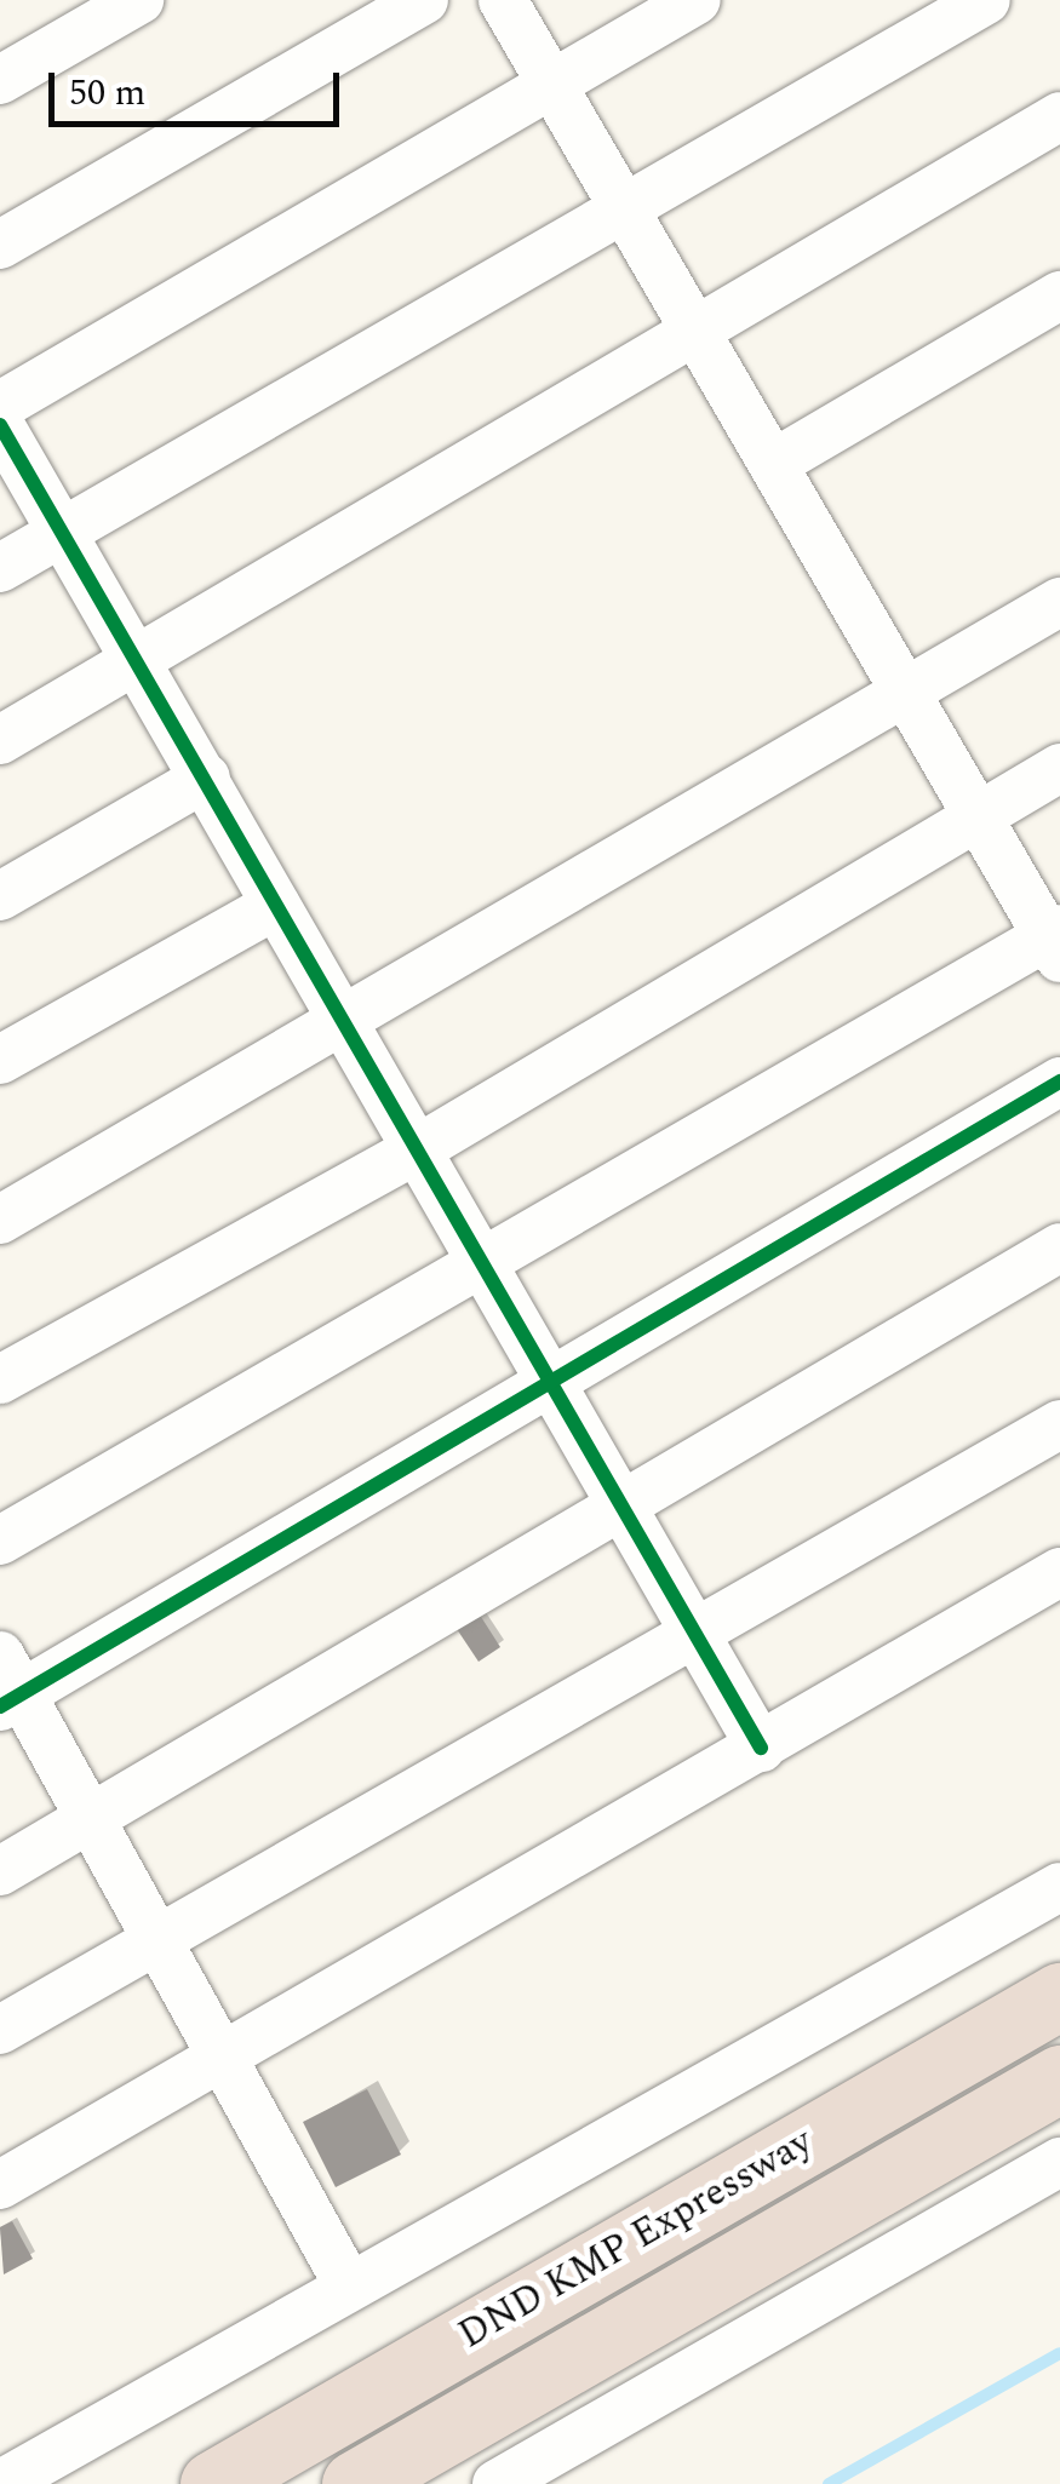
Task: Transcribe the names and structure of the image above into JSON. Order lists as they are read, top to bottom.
{
  "streets": {
    "highway": ["DND KMP Expressway"]
  },
  "scale_bar": "50 m"
}
